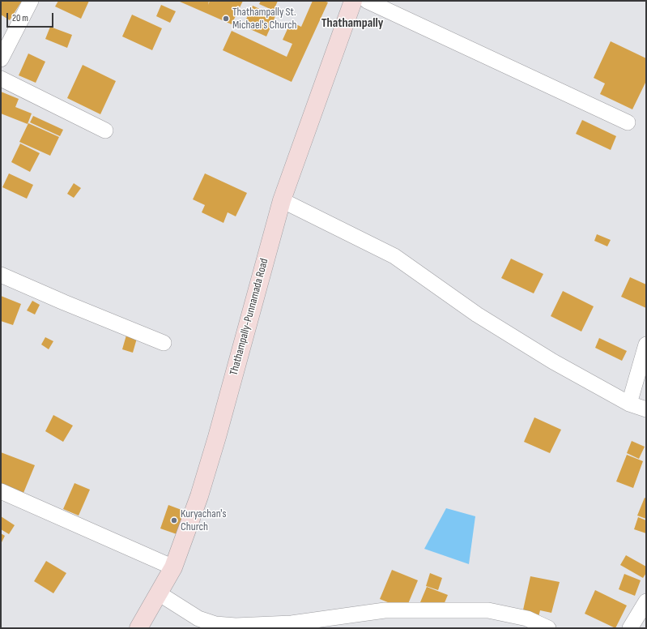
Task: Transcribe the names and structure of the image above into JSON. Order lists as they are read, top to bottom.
{
  "streets": {
    "main road": ["Thathampally-Punnamada Road"]
  },
  "districts": ["Thathampally"],
  "places": ["Thathampally St. Michael's Church", "Kuryachan's Church"],
  "scale_bar": "20 m"
}
